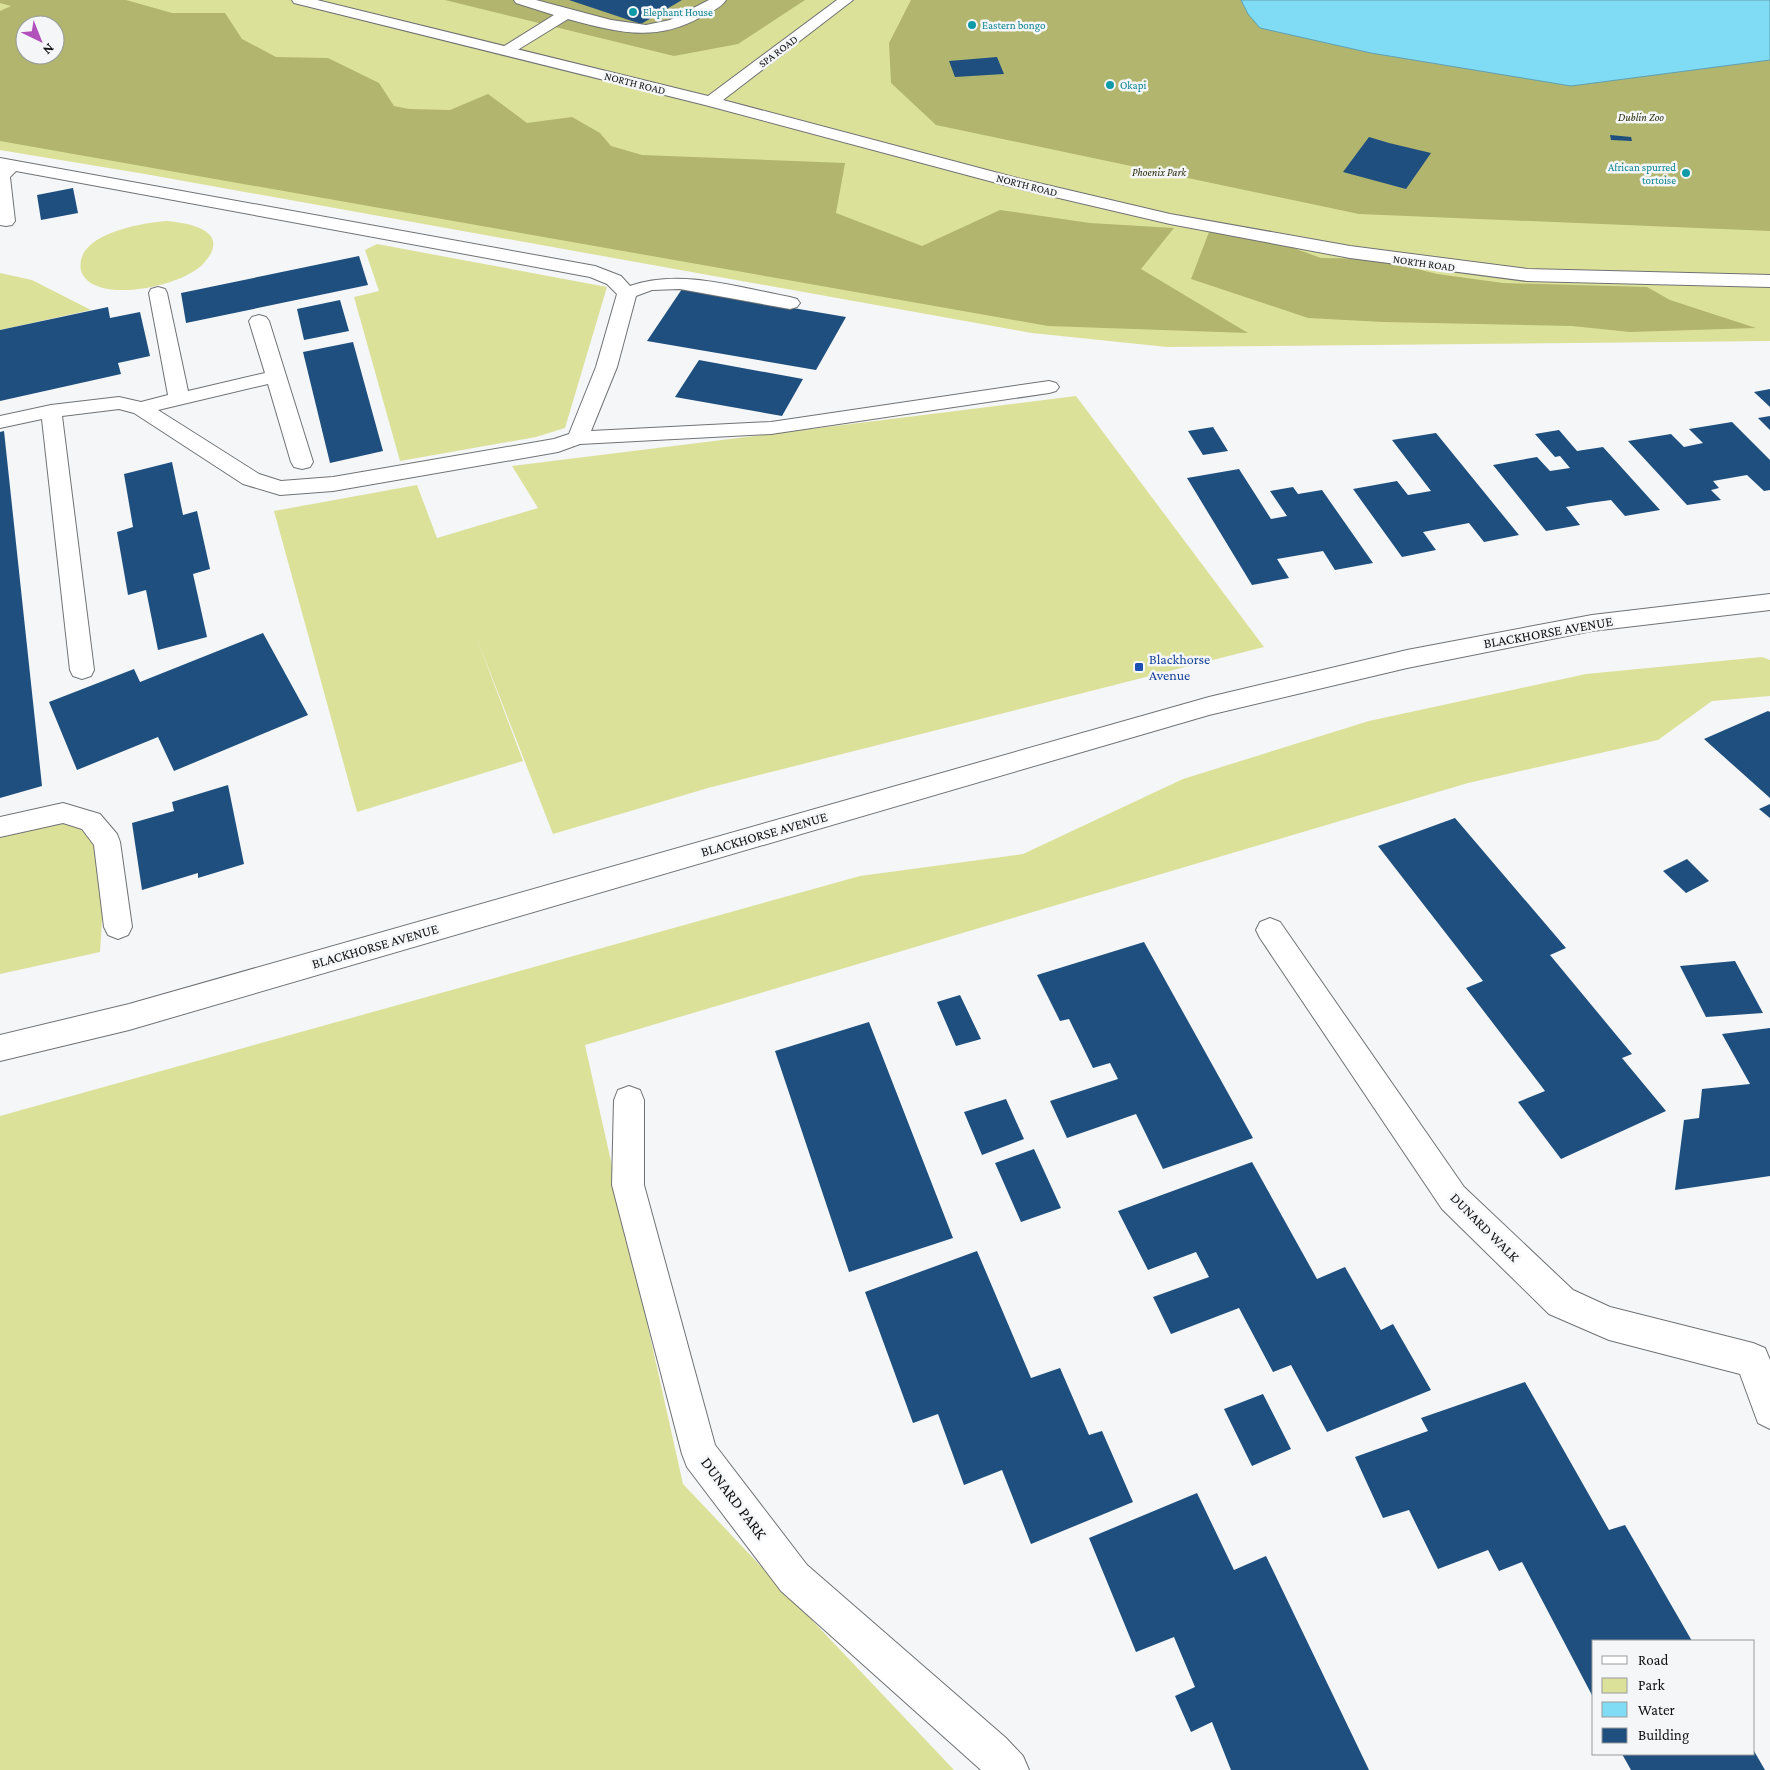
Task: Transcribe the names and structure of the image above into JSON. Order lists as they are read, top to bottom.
{
  "streets": {
    "street": [
      "SPA ROAD",
      "NORTH ROAD",
      "BLACKHORSE AVENUE",
      "DUNARD WALK",
      "DUNARD PARK"
    ]
  },
  "crossings": [
    ["SPA ROAD", "NORTH ROAD"]
  ],
  "parks": ["Dublin Zoo", "Phoenix Park"],
  "places": {
    "other": [
      "Elephant House",
      "Eastern bongo",
      "Okapi",
      "African spurred tortoise"
    ],
    "transit": ["Blackhorse Avenue"]
  },
  "legend": [
    "Road",
    "Park",
    "Water",
    "Building"
  ],
  "north": "bottom right"
}
